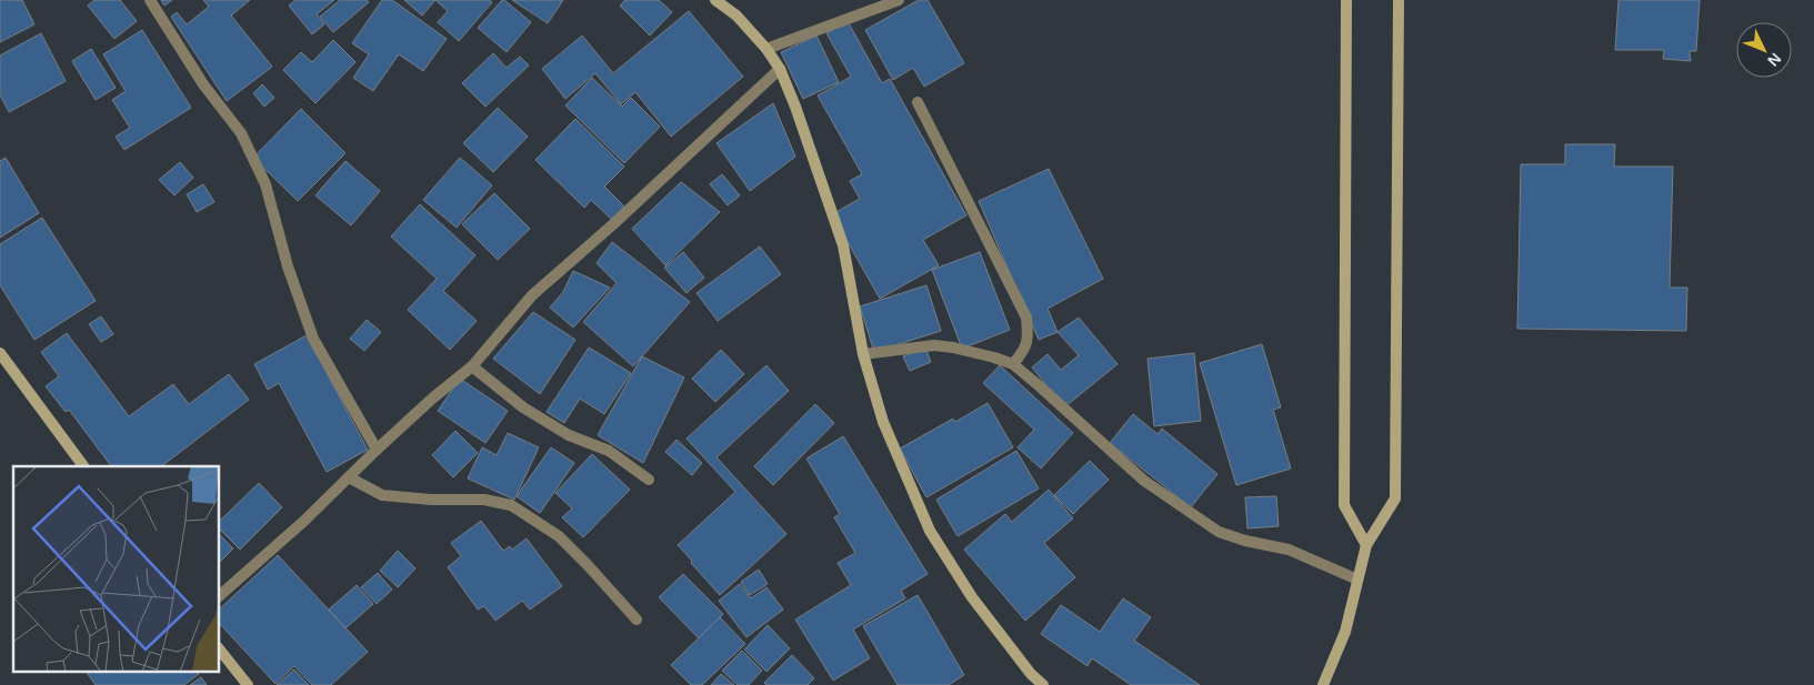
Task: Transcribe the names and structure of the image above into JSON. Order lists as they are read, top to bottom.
{
  "north": "bottom right"
}
